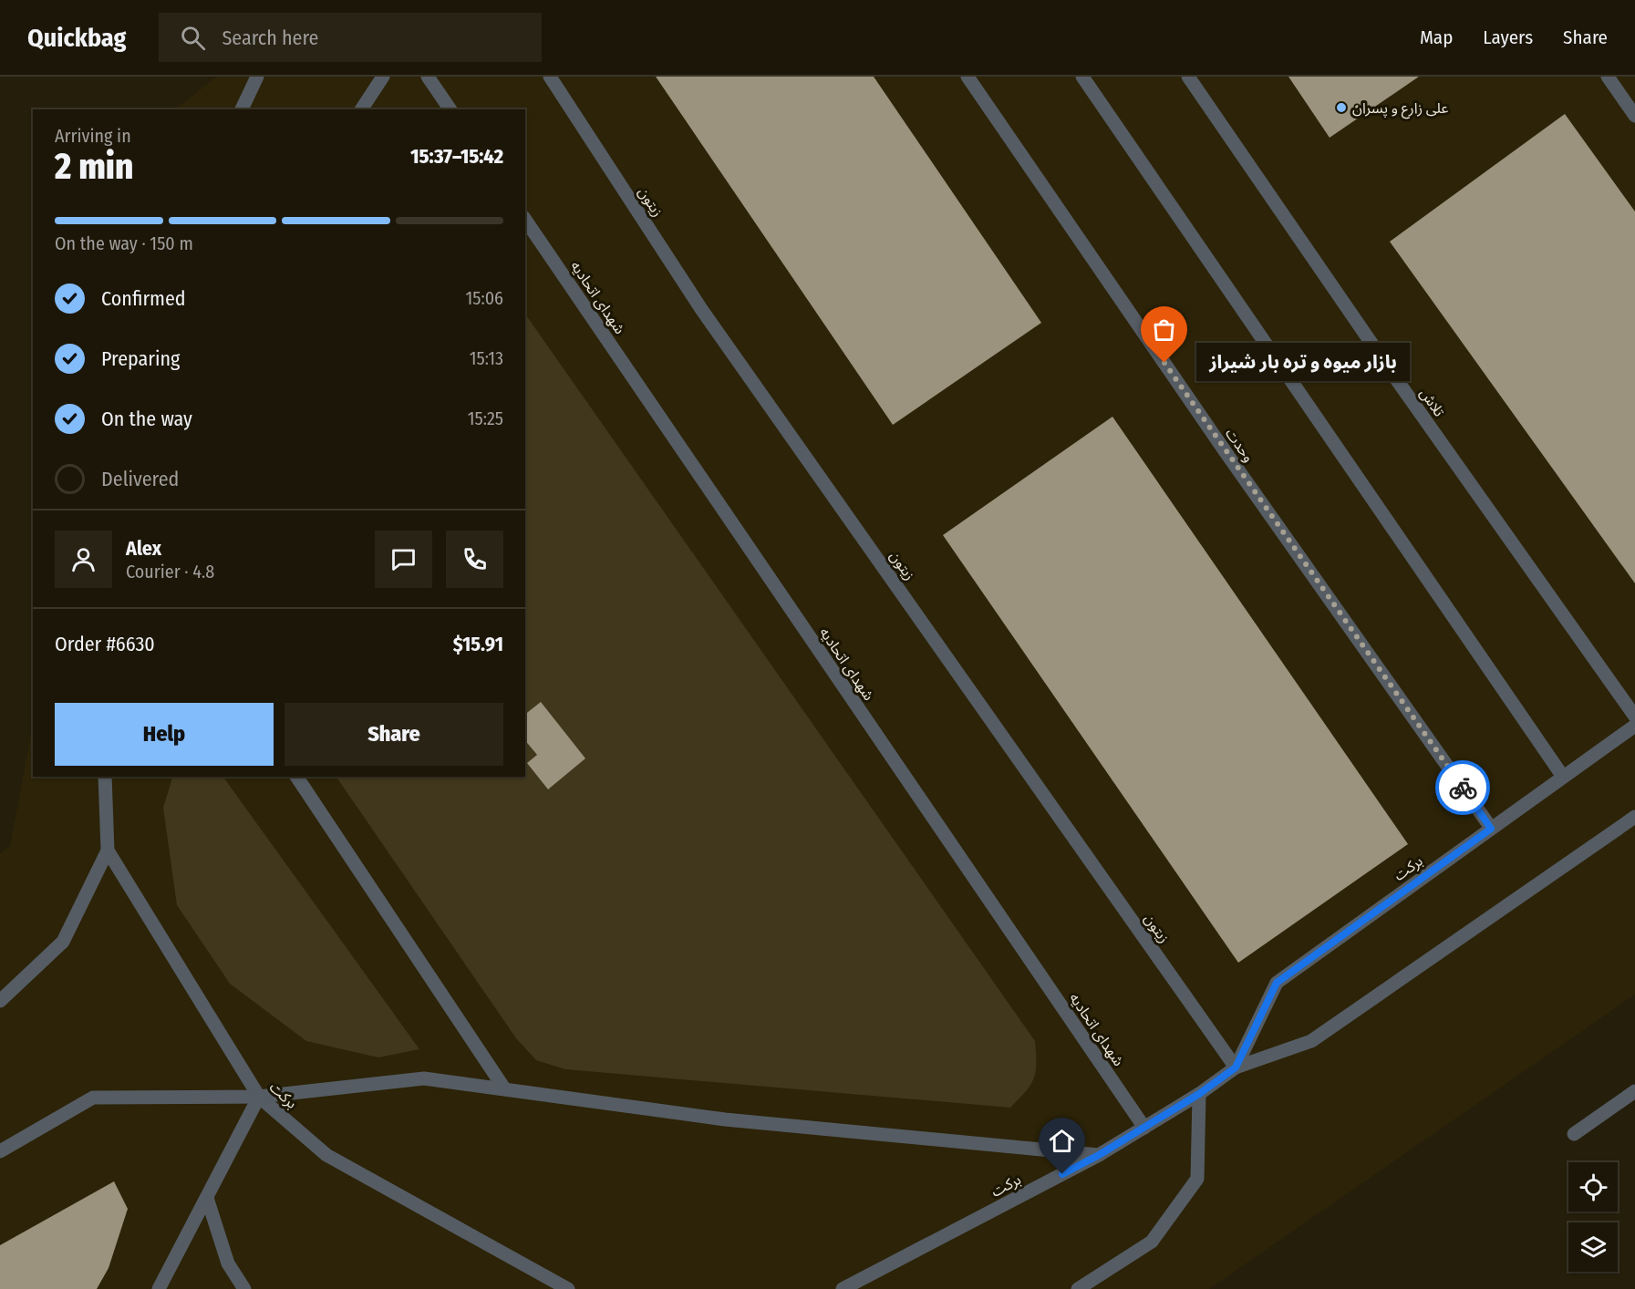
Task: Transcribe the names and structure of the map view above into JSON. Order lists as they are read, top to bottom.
{
  "streets": {
    "lane": [
      "زیتون",
      "شهدای اتحادیه",
      "تلاش",
      "وحدت",
      "برکت"
    ]
  },
  "crossings": [
    ["زیتون", "برکت"],
    ["شهدای اتحادیه", "برکت"],
    ["وحدت", "برکت"]
  ],
  "places": ["علی زارع و پسران", "بازار میوه و تره بار شیراز"],
  "page": {
    "header": "Quickbag",
    "search": "Search here",
    "nav": ["Map", "Layers", "Share"],
    "heading": ["2 min", "Arriving in", "15:37–15:42"],
    "panel": [
      "Alex",
      "Courier · 4.8",
      "Order #6630",
      "$15.91"
    ],
    "bar": "On the way · 150 m",
    "list": [
      ["Confirmed", "15:06"],
      ["Preparing", "15:13"],
      ["On the way", "15:25"],
      "Delivered"
    ],
    "bubble": "بازار میوه و تره بار شیراز",
    "buttons": ["Help", "Share"]
  }
}
